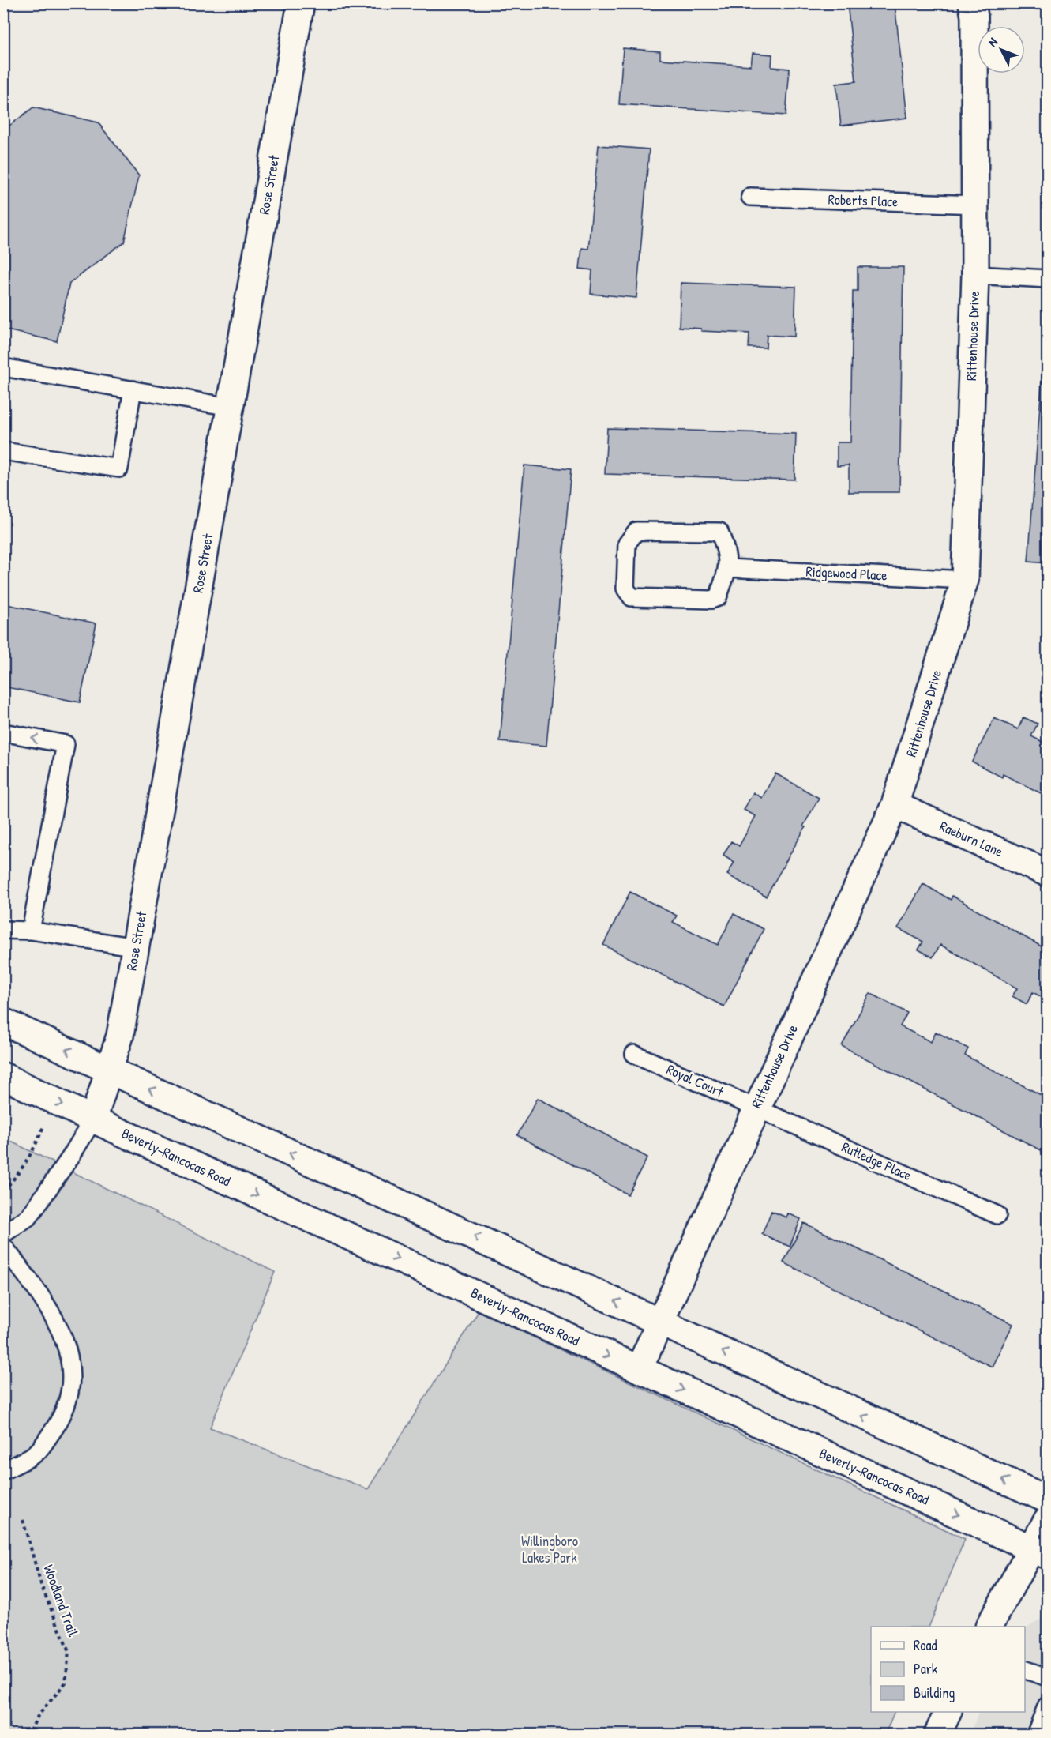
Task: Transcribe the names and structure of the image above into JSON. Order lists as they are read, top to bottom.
{
  "streets": {
    "street": [
      "Rose Street",
      "Rittenhouse Drive",
      "Raeburn Lane",
      "Beverly-Rancocas Road"
    ],
    "lane": [
      "Roberts Place",
      "Ridgewood Place",
      "Royal Court",
      "Rutledge Place"
    ],
    "path": ["Woodland Trail"]
  },
  "crossings": [
    ["Rose Street", "Beverly-Rancocas Road"],
    ["Roberts Place", "Rittenhouse Drive"],
    ["Rittenhouse Drive", "Ridgewood Place"],
    ["Rittenhouse Drive", "Raeburn Lane"],
    ["Rittenhouse Drive", "Royal Court"],
    ["Rittenhouse Drive", "Beverly-Rancocas Road"],
    ["Rittenhouse Drive", "Rutledge Place"],
    ["Royal Court", "Rutledge Place"]
  ],
  "parks": ["Willingboro Lakes Park"],
  "legend": ["Road", "Park", "Building"],
  "north": "top left"
}
